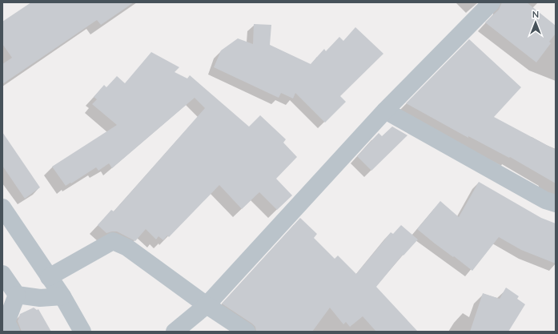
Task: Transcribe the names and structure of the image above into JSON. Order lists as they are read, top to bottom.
{
  "north": "top"
}
